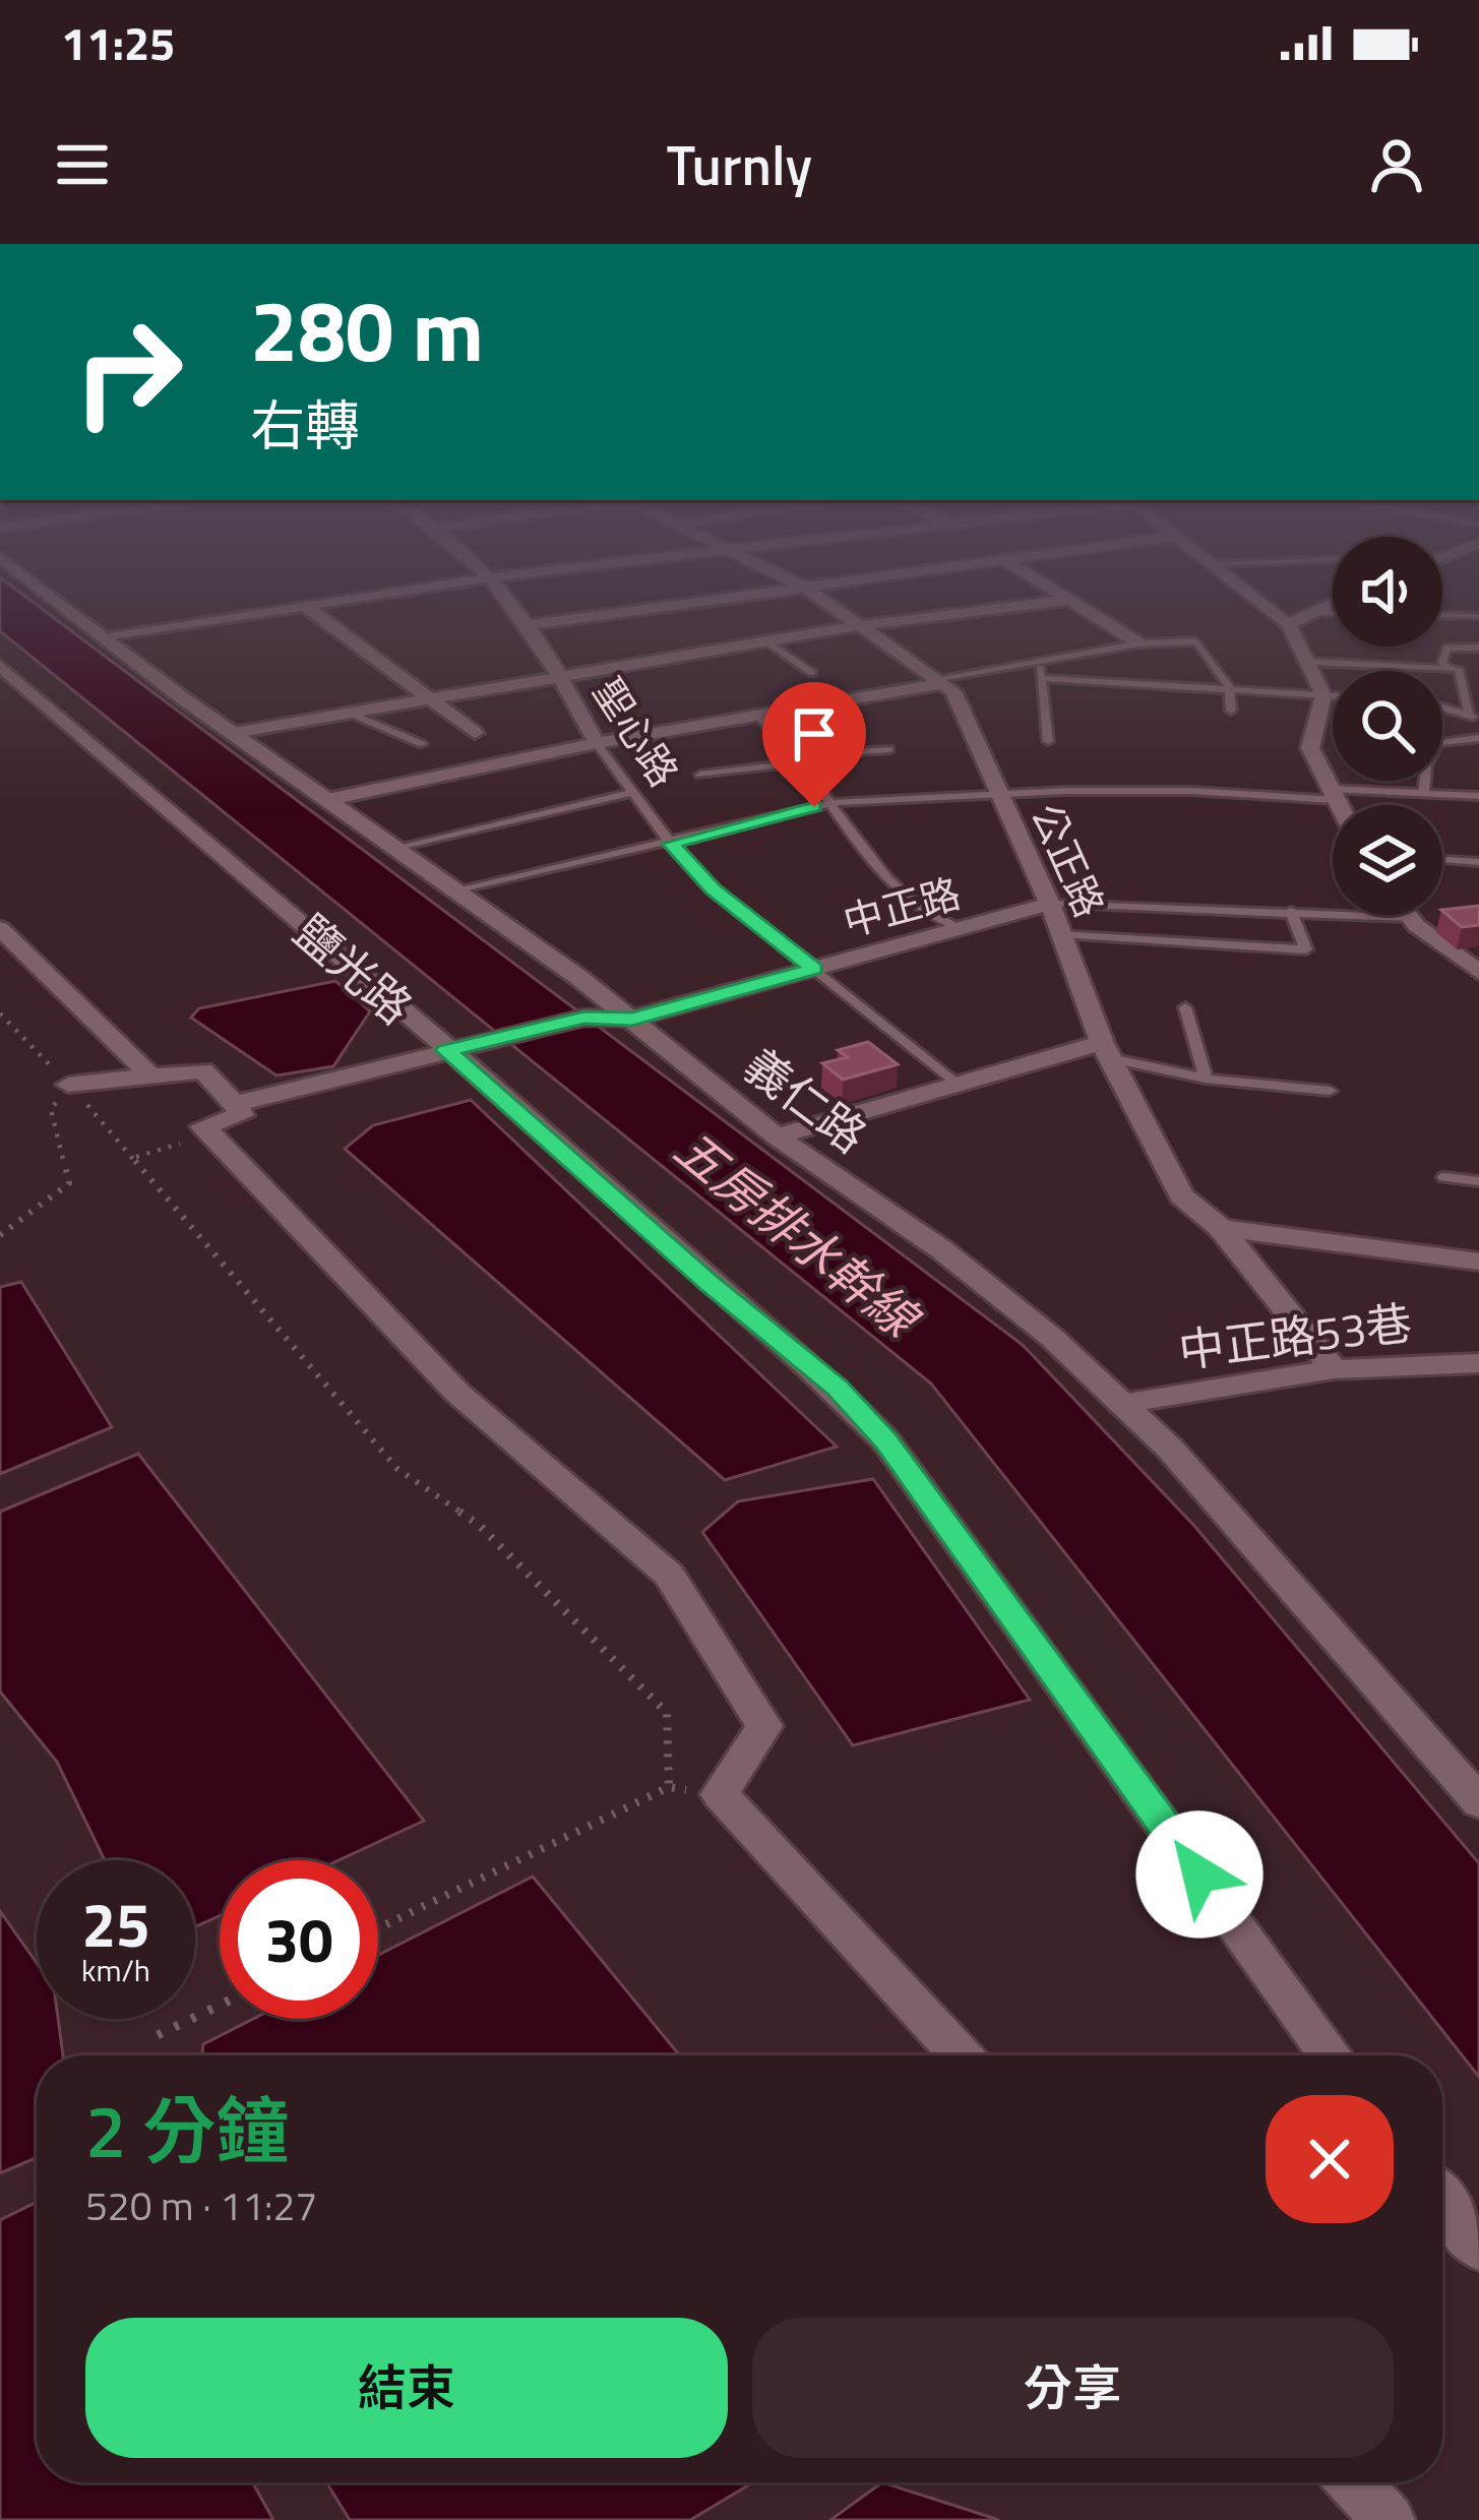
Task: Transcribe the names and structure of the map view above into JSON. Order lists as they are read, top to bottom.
{
  "streets": {
    "street": [
      "聖心路",
      "公正路",
      "中正路",
      "鹽光路",
      "義仁路",
      "中正路53巷"
    ]
  },
  "crossings": [
    ["聖心路", "中正路"],
    ["公正路", "中正路"],
    ["公正路", "中正路53巷"],
    ["中正路", "鹽光路"],
    ["中正路", "義仁路"],
    ["義仁路", "中正路53巷"]
  ],
  "water": ["五房排水幹線"],
  "page": {
    "status": "11:25",
    "header": "Turnly",
    "turn": ["280 m", "右轉"],
    "speed": "25 km/h",
    "limit": "30",
    "heading": ["2 分鐘", "520 m · 11:27"],
    "buttons": ["結束", "分享"]
  }
}
